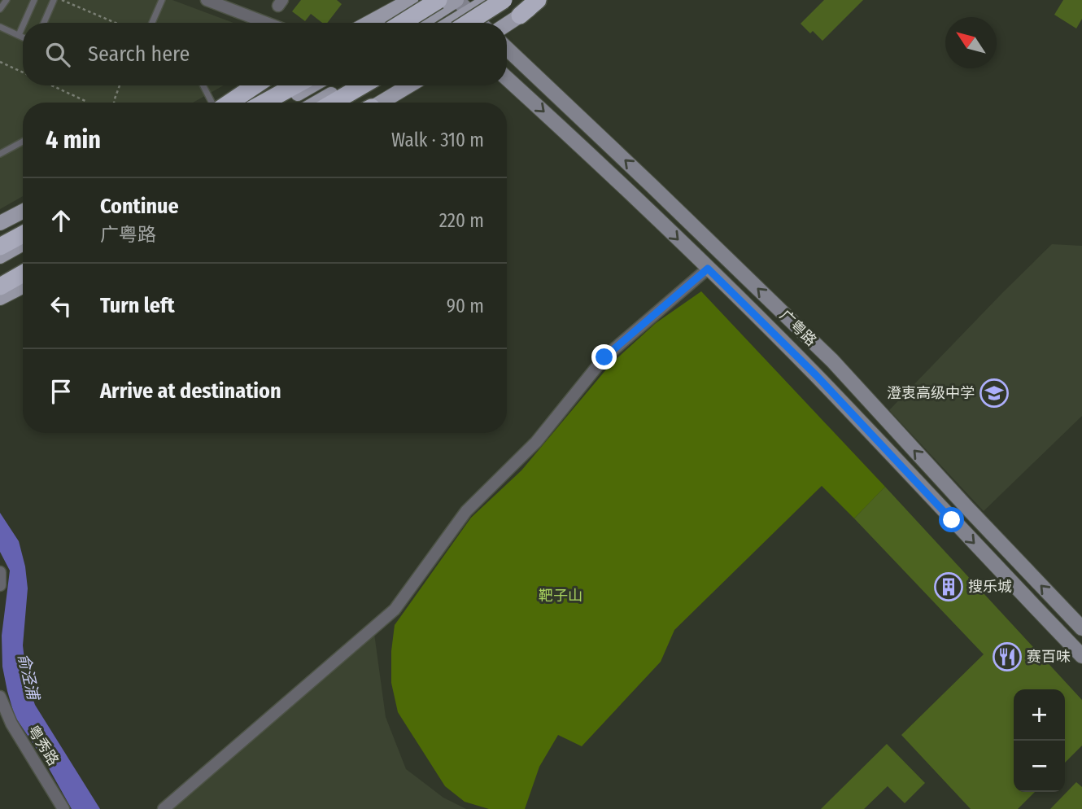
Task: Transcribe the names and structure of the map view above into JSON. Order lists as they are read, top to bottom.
{
  "streets": {
    "main road": ["广粤路"],
    "street": ["粤秀路"]
  },
  "water": ["俞泾浦"],
  "parks": ["靶子山"],
  "places": {
    "school or university": ["澄衷高级中学"],
    "building": ["搜乐城"],
    "restaurant": ["赛百味"]
  },
  "north": "top left",
  "page": {
    "search": "Search here",
    "heading": ["4 min", "Walk · 310 m"],
    "list": [
      ["Continue", "广粤路", "220 m"],
      ["Turn left", "90 m"],
      "Arrive at destination"
    ],
    "map_buttons": ["+", "−"]
  }
}
